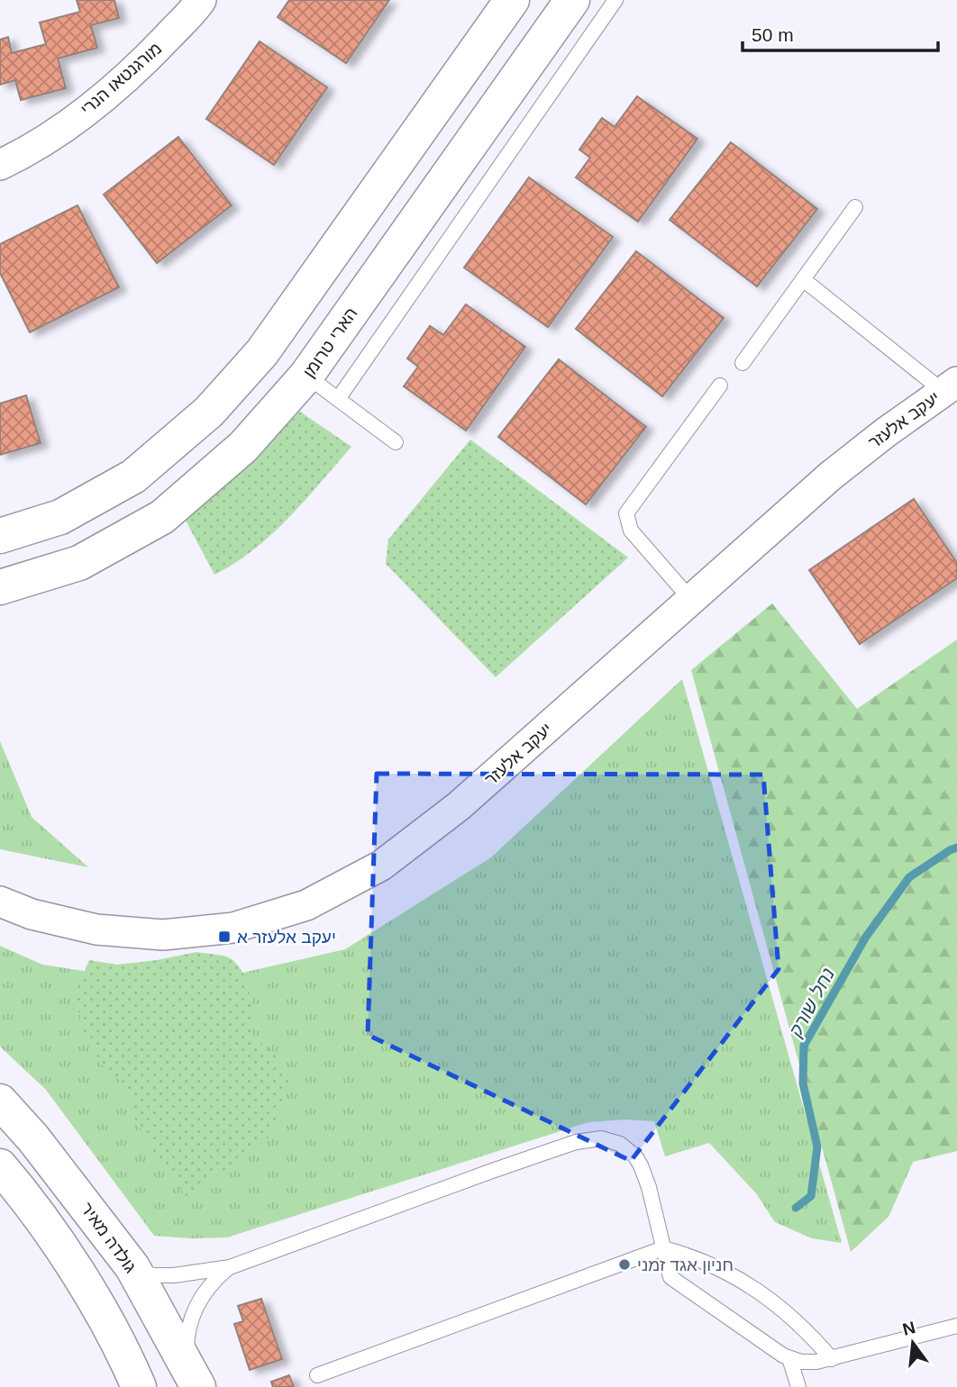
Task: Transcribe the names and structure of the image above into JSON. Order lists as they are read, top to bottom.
{
  "streets": {
    "street": [
      "מורגנטאו הנרי",
      "הארי טרומן",
      "יעקב אלעזר",
      "גולדה מאיר"
    ]
  },
  "water": ["נחל שורק"],
  "places": {
    "transit": ["יעקב אלעזר א"],
    "other": ["חניון אגד זמני"]
  },
  "scale_bar": "50 m",
  "north": "top"
}
